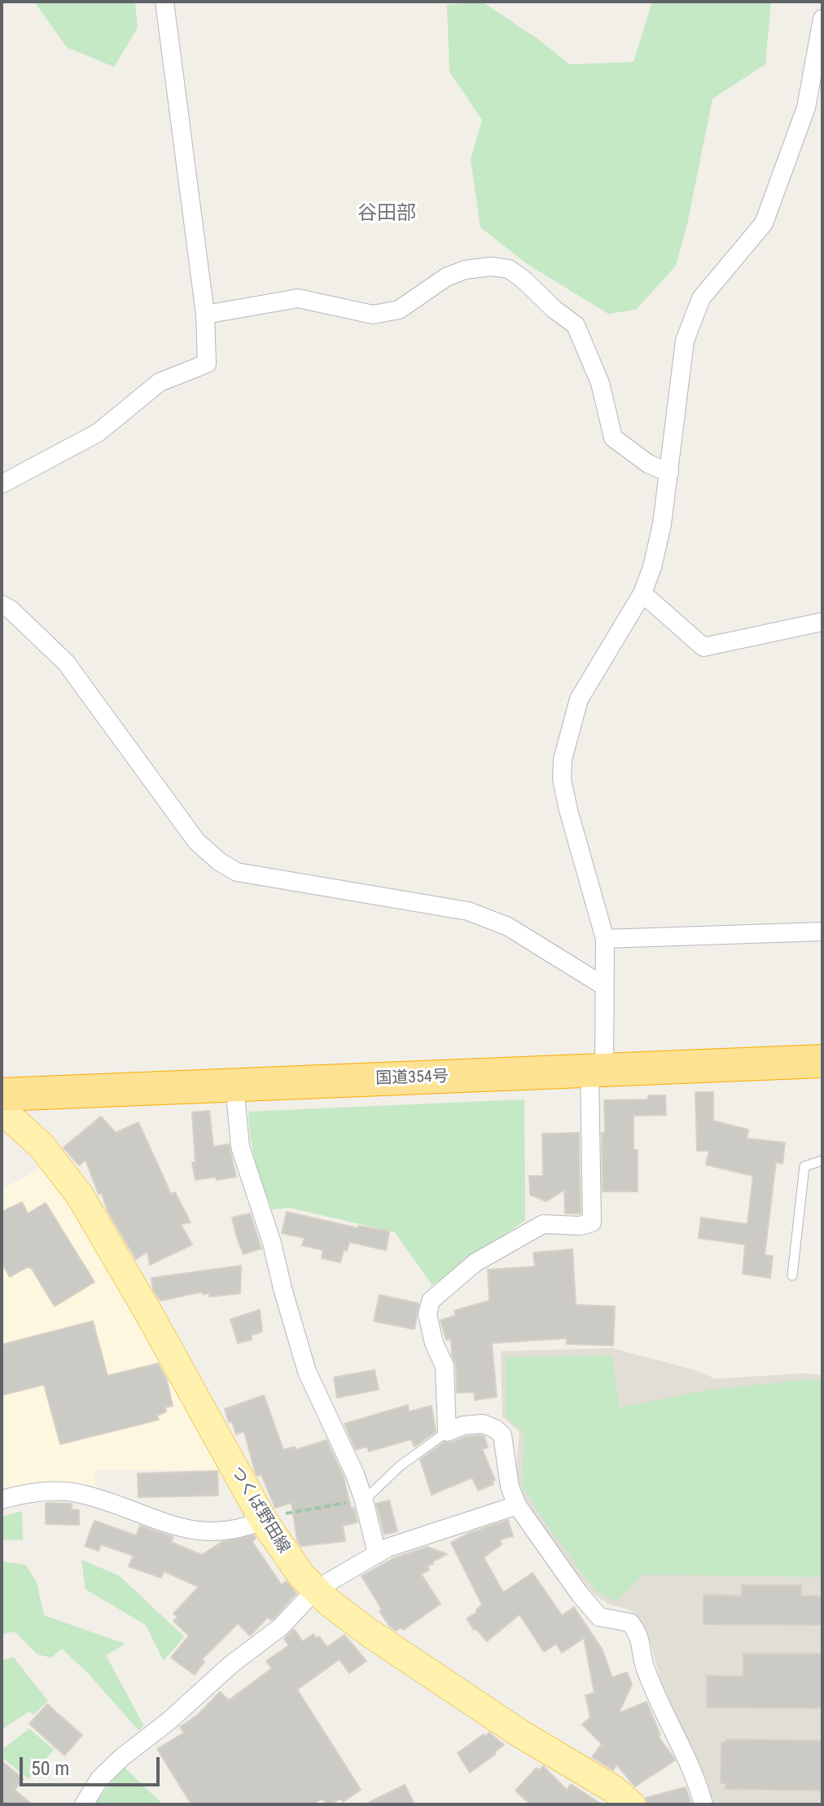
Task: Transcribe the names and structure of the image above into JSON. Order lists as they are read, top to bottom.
{
  "streets": {
    "highway": ["国道354号"],
    "main road": ["つくば野田線"]
  },
  "districts": ["谷田部"],
  "scale_bar": "50 m"
}
